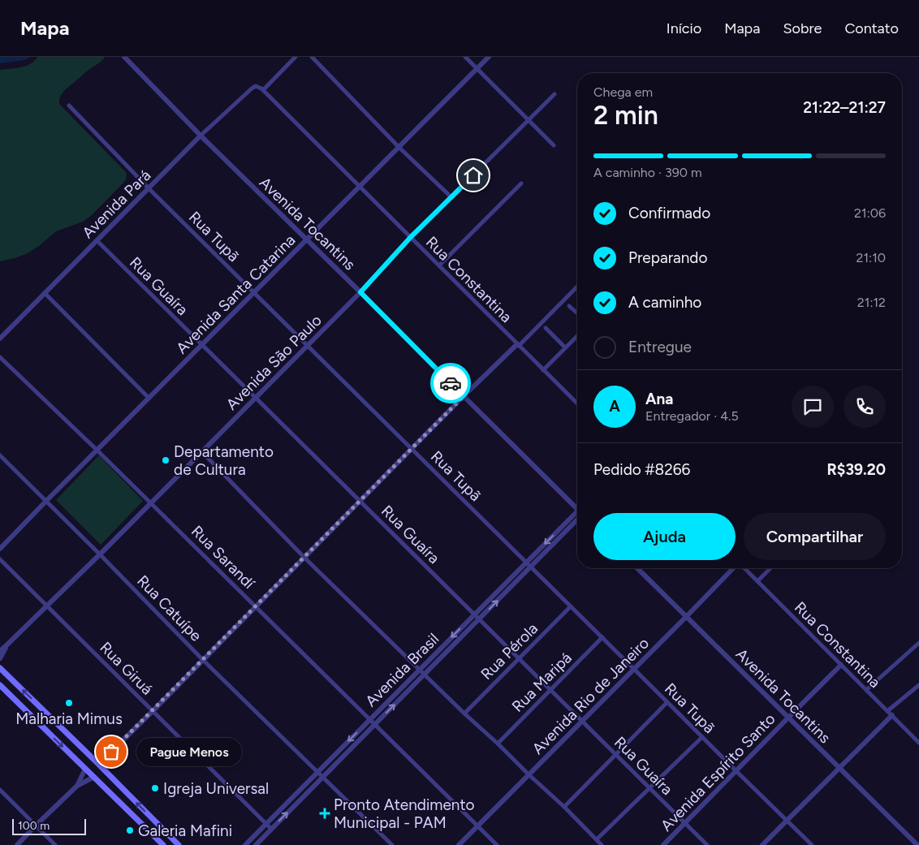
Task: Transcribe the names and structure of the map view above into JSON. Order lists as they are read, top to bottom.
{
  "streets": {
    "street": [
      "Avenida Pará",
      "Avenida Tocantins",
      "Rua Tupã",
      "Rua Constantina",
      "Rua Guaíra",
      "Avenida Santa Catarina",
      "Avenida São Paulo",
      "Rua Sarandí",
      "Rua Catuípe",
      "Rua Pérola",
      "Rua Giruá",
      "Avenida Brasil",
      "Rua Maripá",
      "Avenida Rio de Janeiro",
      "Avenida Espírito Santo"
    ]
  },
  "crossings": [
    ["Avenida Pará", "Avenida Tocantins"],
    ["Avenida Pará", "Rua Tupã"],
    ["Avenida Pará", "Rua Constantina"],
    ["Avenida Pará", "Rua Guaíra"],
    ["Avenida Tocantins", "Avenida Santa Catarina"],
    ["Avenida Tocantins", "Avenida São Paulo"],
    ["Avenida Tocantins", "Avenida Rio de Janeiro"],
    ["Avenida Tocantins", "Avenida Espírito Santo"],
    ["Rua Tupã", "Avenida Santa Catarina"],
    ["Rua Tupã", "Avenida São Paulo"],
    ["Rua Tupã", "Rua Pérola"],
    ["Rua Tupã", "Avenida Brasil"],
    ["Rua Tupã", "Rua Maripá"],
    ["Rua Tupã", "Avenida Rio de Janeiro"],
    ["Rua Tupã", "Avenida Espírito Santo"],
    ["Rua Constantina", "Avenida Santa Catarina"],
    ["Rua Constantina", "Avenida São Paulo"],
    ["Rua Constantina", "Avenida Espírito Santo"],
    ["Rua Guaíra", "Avenida Santa Catarina"],
    ["Rua Guaíra", "Avenida São Paulo"],
    ["Rua Guaíra", "Rua Pérola"],
    ["Rua Guaíra", "Avenida Brasil"],
    ["Rua Guaíra", "Rua Maripá"],
    ["Rua Guaíra", "Avenida Rio de Janeiro"],
    ["Rua Guaíra", "Avenida Espírito Santo"],
    ["Avenida Santa Catarina", "Rua Sarandí"],
    ["Avenida Santa Catarina", "Rua Catuípe"],
    ["Avenida São Paulo", "Rua Sarandí"],
    ["Avenida São Paulo", "Rua Catuípe"],
    ["Avenida São Paulo", "Rua Giruá"],
    ["Rua Sarandí", "Avenida Brasil"],
    ["Rua Sarandí", "Avenida Rio de Janeiro"],
    ["Rua Catuípe", "Avenida Brasil"],
    ["Rua Giruá", "Avenida Brasil"]
  ],
  "places": {
    "other": [
      "Departamento de Cultura",
      "Malharia Mimus",
      "Pague Menos",
      "Igreja Universal",
      "Galeria Mafini"
    ],
    "health": ["Pronto Atendimento Municipal - PAM"]
  },
  "scale_bar": "100 m",
  "page": {
    "header": "Mapa",
    "nav": [
      "Início",
      "Mapa",
      "Sobre",
      "Contato"
    ],
    "heading": ["2 min", "Chega em", "21:22–21:27"],
    "panel": [
      "Ana",
      "Entregador · 4.5",
      "Pedido #8266",
      "R$39.20"
    ],
    "bar": "A caminho · 390 m",
    "list": [
      ["Confirmado", "21:06"],
      ["Preparando", "21:10"],
      ["A caminho", "21:12"],
      "Entregue"
    ],
    "round": "A",
    "buttons": ["Ajuda", "Compartilhar"],
    "bubble": "Pague Menos",
    "scale": "100 m"
  }
}
